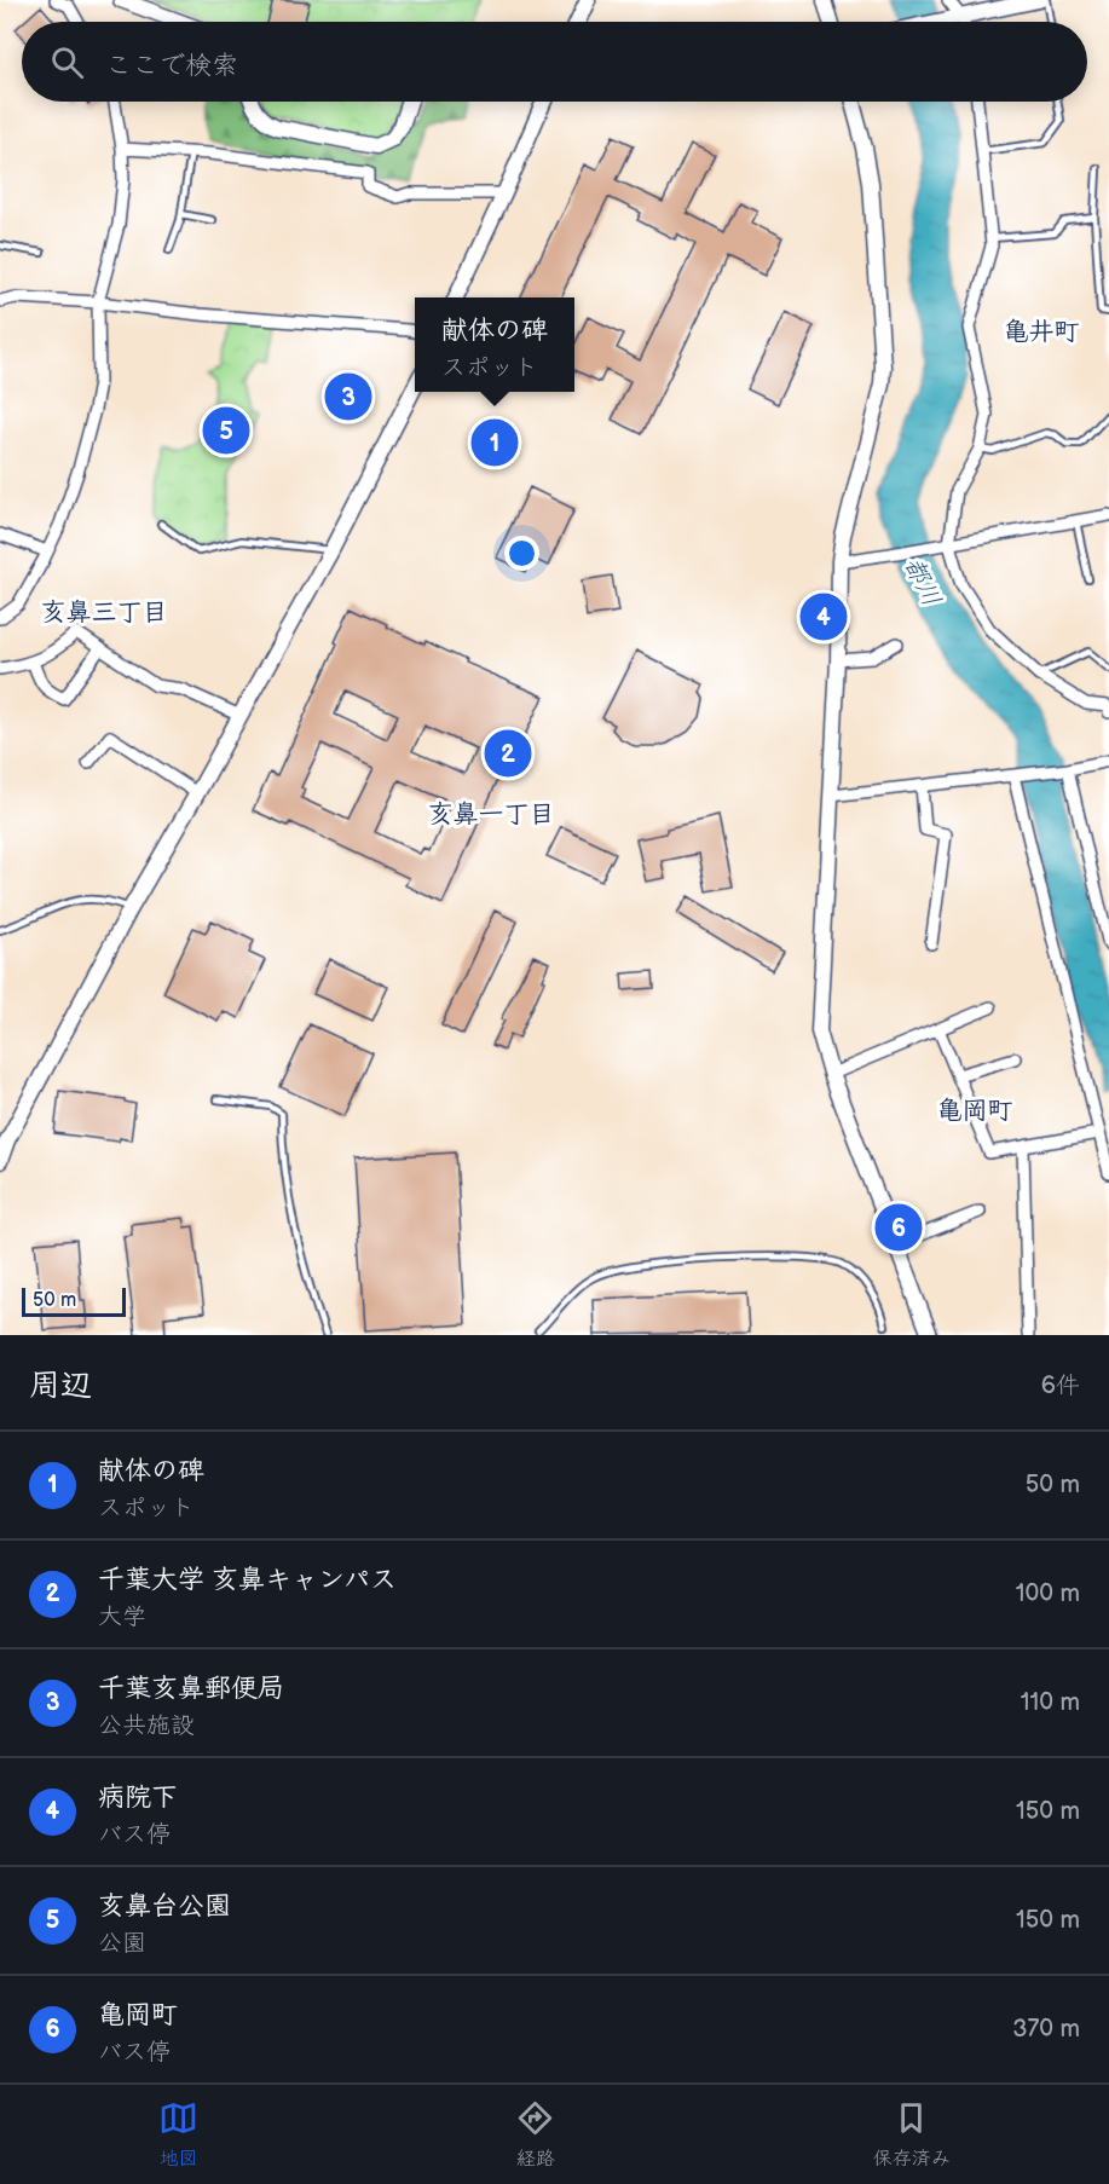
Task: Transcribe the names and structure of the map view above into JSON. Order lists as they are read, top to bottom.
{
  "districts": [
    "亀井町",
    "亥鼻三丁目",
    "亥鼻一丁目",
    "亀岡町"
  ],
  "water": ["都川"],
  "scale_bar": "50 m",
  "page": {
    "search": "ここで検索",
    "popup": ["献体の碑", "スポット"],
    "pins": [
      "3",
      "5",
      "1",
      "4",
      "2",
      "6"
    ],
    "scale": "50 m",
    "heading": ["周辺", "6件"],
    "list": [
      {
        "mark": "1",
        "name": "献体の碑",
        "note": "スポット",
        "value": "50 m"
      },
      {
        "mark": "2",
        "name": "千葉大学 亥鼻キャンパス",
        "note": "大学",
        "value": "100 m"
      },
      {
        "mark": "3",
        "name": "千葉亥鼻郵便局",
        "note": "公共施設",
        "value": "110 m"
      },
      {
        "mark": "4",
        "name": "病院下",
        "note": "バス停",
        "value": "150 m"
      },
      {
        "mark": "5",
        "name": "亥鼻台公園",
        "note": "公園",
        "value": "150 m"
      },
      {
        "mark": "6",
        "name": "亀岡町",
        "note": "バス停",
        "value": "370 m"
      }
    ],
    "nav": ["地図", "経路", "保存済み"]
  }
}
